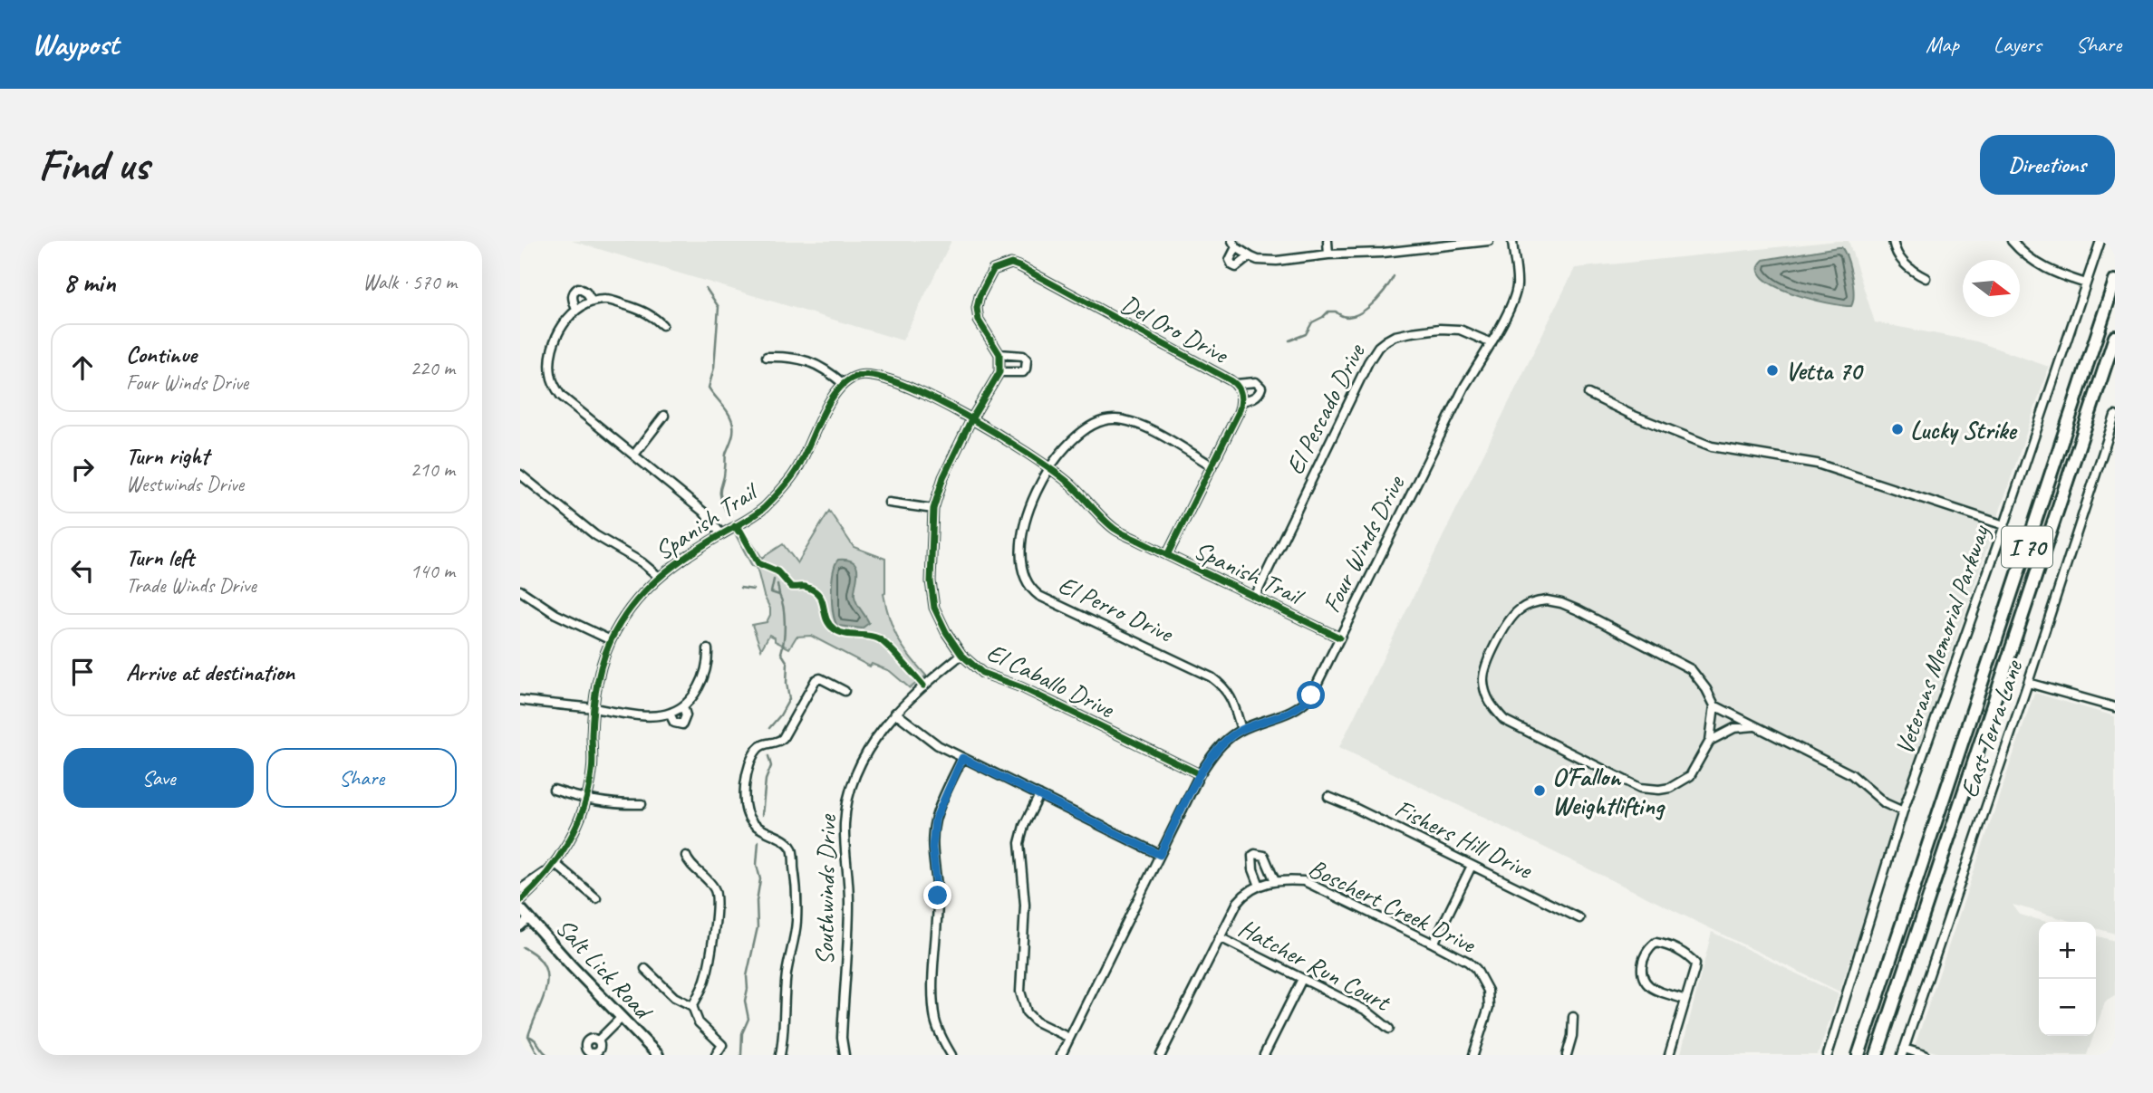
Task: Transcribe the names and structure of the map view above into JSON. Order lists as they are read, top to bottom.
{
  "streets": {
    "highway": ["I 70"],
    "main road": ["Salt Lick Road"],
    "street": [
      "Del Oro Drive",
      "El Pescado Drive",
      "Spanish Trail",
      "Four Winds Drive",
      "El Perro Drive",
      "Veterans Memorial Parkway",
      "El Caballo Drive",
      "East Terra Lane",
      "Fishers Hill Drive",
      "Southwinds Drive",
      "Boschert Creek Drive",
      "Hatcher Run Court"
    ]
  },
  "crossings": [
    ["Del Oro Drive", "Spanish Trail"],
    ["Del Oro Drive", "El Perro Drive"],
    ["El Pescado Drive", "Spanish Trail"],
    ["El Pescado Drive", "Four Winds Drive"],
    ["Spanish Trail", "Four Winds Drive"],
    ["Spanish Trail", "El Perro Drive"],
    ["Spanish Trail", "El Caballo Drive"],
    ["Four Winds Drive", "El Perro Drive"],
    ["Four Winds Drive", "El Caballo Drive"],
    ["El Caballo Drive", "Southwinds Drive"],
    ["Boschert Creek Drive", "Hatcher Run Court"]
  ],
  "places": ["Vetta 70", "Lucky Strike", "O'Fallon Weightlifting"],
  "north": "right",
  "page": {
    "header": "Waypost",
    "nav": ["Map", "Layers", "Share"],
    "buttons": [
      "Directions",
      ["Save", "Share"]
    ],
    "title": "Find us",
    "heading": ["8 min", "Walk · 570 m"],
    "list": [
      ["Continue", "Four Winds Drive", "220 m"],
      ["Turn right", "Westwinds Drive", "210 m"],
      ["Turn left", "Trade Winds Drive", "140 m"],
      "Arrive at destination"
    ],
    "map_buttons": ["+", "−"]
  }
}
